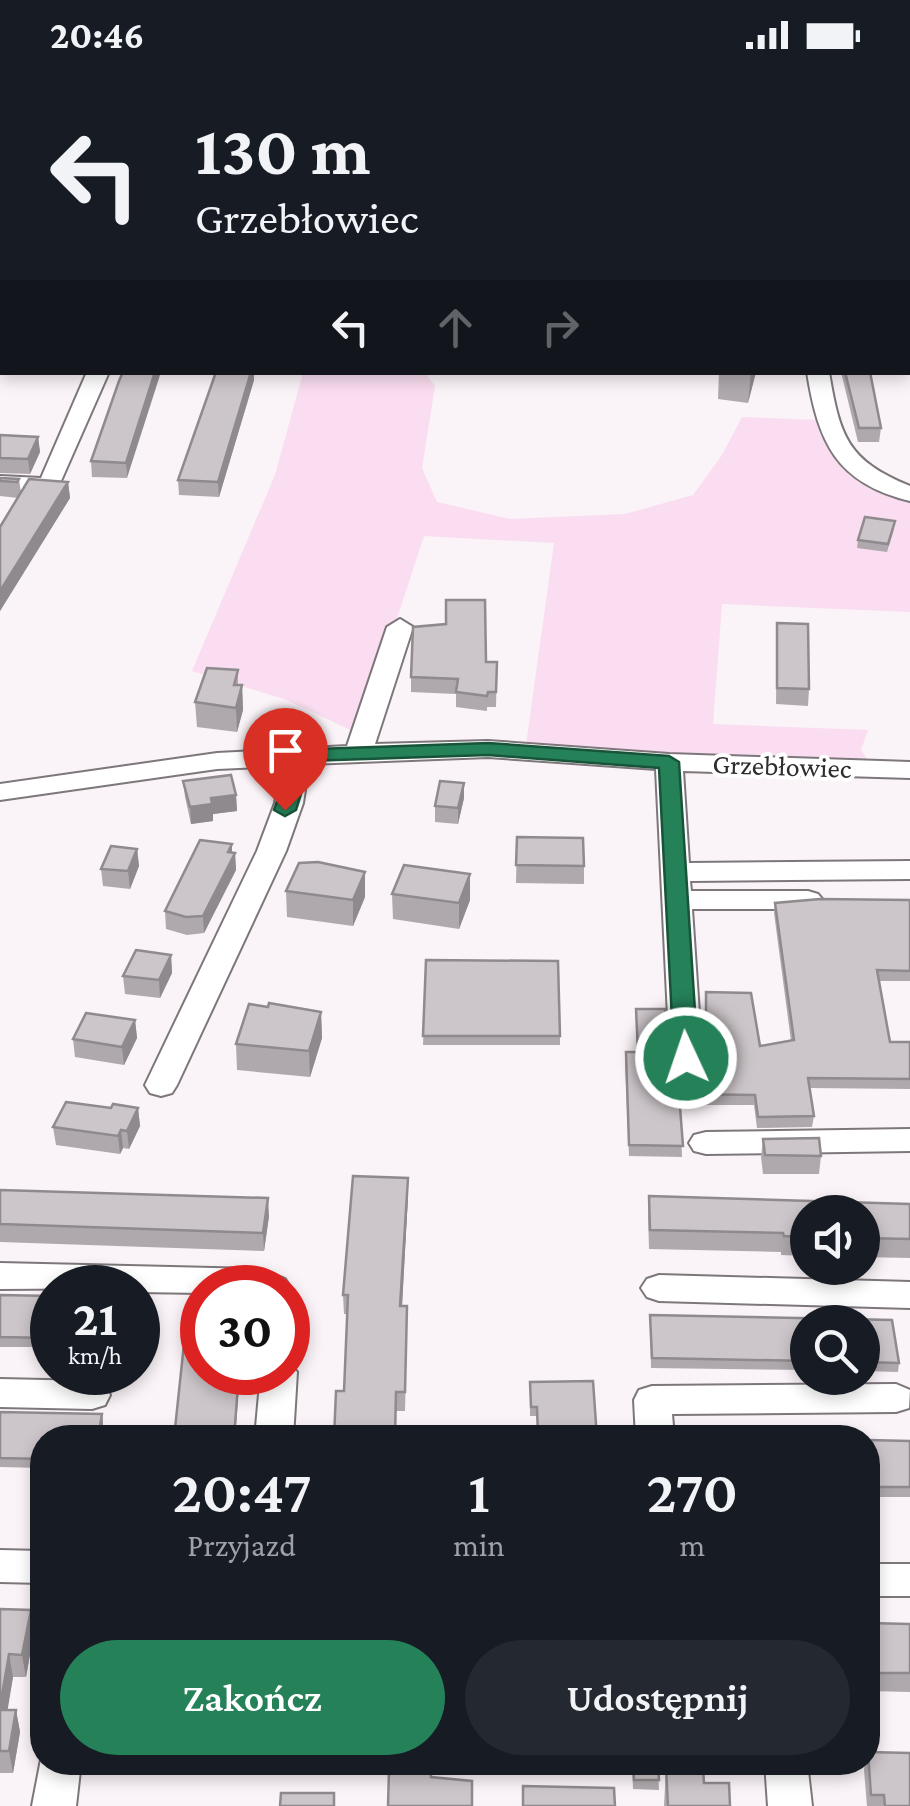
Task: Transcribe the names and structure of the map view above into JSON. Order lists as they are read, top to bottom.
{
  "streets": {
    "street": ["Grzebłowiec"]
  },
  "page": {
    "status": "20:46",
    "turn": ["130 m", "Grzebłowiec"],
    "speed": "21 km/h",
    "limit": "30",
    "eta": [
      "20:47",
      "Przyjazd",
      "1",
      "min",
      "270",
      "m"
    ],
    "buttons": ["Zakończ", "Udostępnij"]
  }
}
